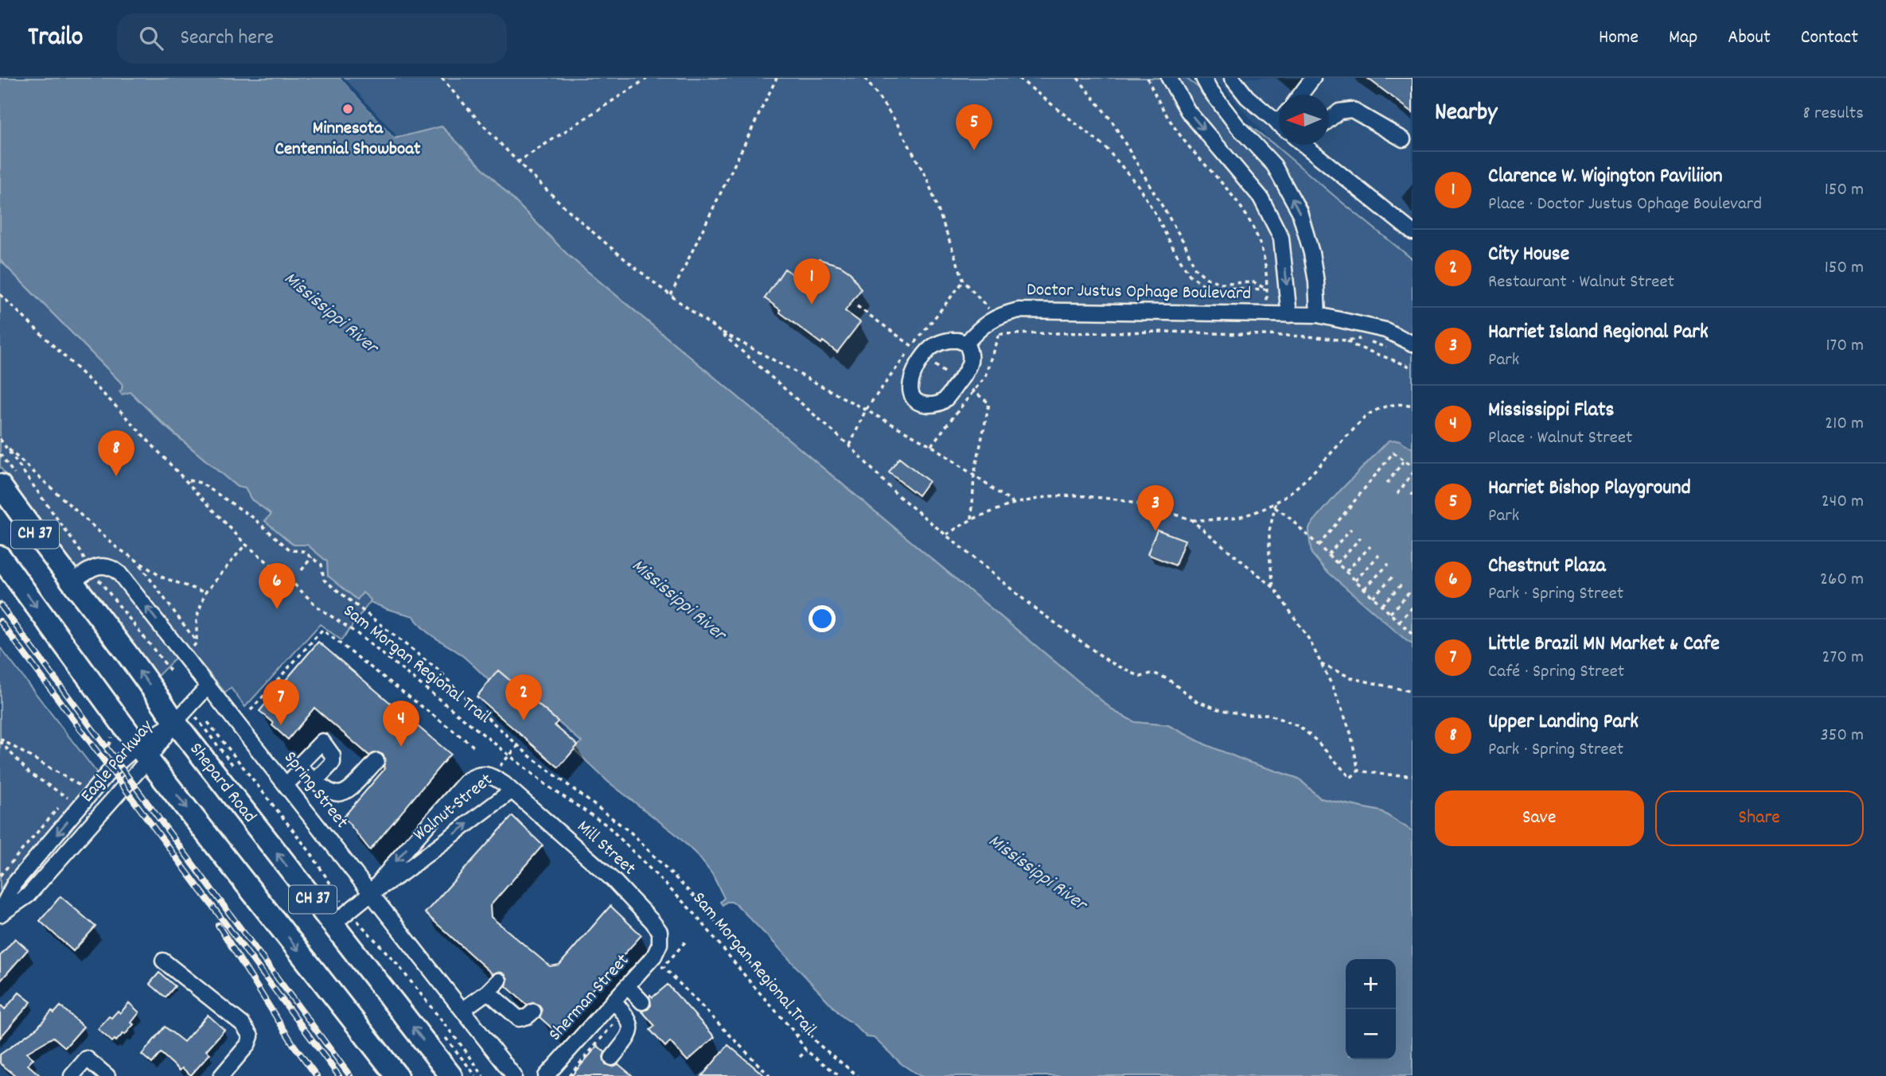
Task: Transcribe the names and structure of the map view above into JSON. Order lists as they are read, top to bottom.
{
  "streets": {
    "highway": ["CH 37", "Shepard Road"],
    "street": [
      "Doctor Justus Ophage Boulevard",
      "Eagle Parkway",
      "Spring Street",
      "Walnut Street",
      "Mill Street",
      "Sherman Street"
    ],
    "path": ["Sam Morgan Regional Trail"]
  },
  "crossings": [
    ["CH 37", "Eagle Parkway"],
    ["Eagle Parkway", "Shepard Road"],
    ["Eagle Parkway", "Spring Street"],
    ["Shepard Road", "Walnut Street"],
    ["Spring Street", "Walnut Street"],
    ["Walnut Street", "Mill Street"],
    ["Mill Street", "Sherman Street"]
  ],
  "water": ["Mississippi River"],
  "places": ["Minnesota Centennial Showboat"],
  "north": "left",
  "page": {
    "header": "Trailo",
    "search": "Search here",
    "nav": [
      "Home",
      "Map",
      "About",
      "Contact"
    ],
    "heading": ["Nearby", "8 results"],
    "pins": [
      "5",
      "1",
      "8",
      "3",
      "6",
      "2",
      "7",
      "4"
    ],
    "list": [
      {
        "mark": "1",
        "name": "Clarence W. Wigington Paviliion",
        "note": "Place · Doctor Justus Ophage Boulevard",
        "value": "150 m"
      },
      {
        "mark": "2",
        "name": "City House",
        "note": "Restaurant · Walnut Street",
        "value": "150 m"
      },
      {
        "mark": "3",
        "name": "Harriet Island Regional Park",
        "note": "Park",
        "value": "170 m"
      },
      {
        "mark": "4",
        "name": "Mississippi Flats",
        "note": "Place · Walnut Street",
        "value": "210 m"
      },
      {
        "mark": "5",
        "name": "Harriet Bishop Playground",
        "note": "Park",
        "value": "240 m"
      },
      {
        "mark": "6",
        "name": "Chestnut Plaza",
        "note": "Park · Spring Street",
        "value": "260 m"
      },
      {
        "mark": "7",
        "name": "Little Brazil MN Market & Cafe",
        "note": "Café · Spring Street",
        "value": "270 m"
      },
      {
        "mark": "8",
        "name": "Upper Landing Park",
        "note": "Park · Spring Street",
        "value": "350 m"
      }
    ],
    "buttons": ["Save", "Share"],
    "map_buttons": ["+", "−"]
  }
}
